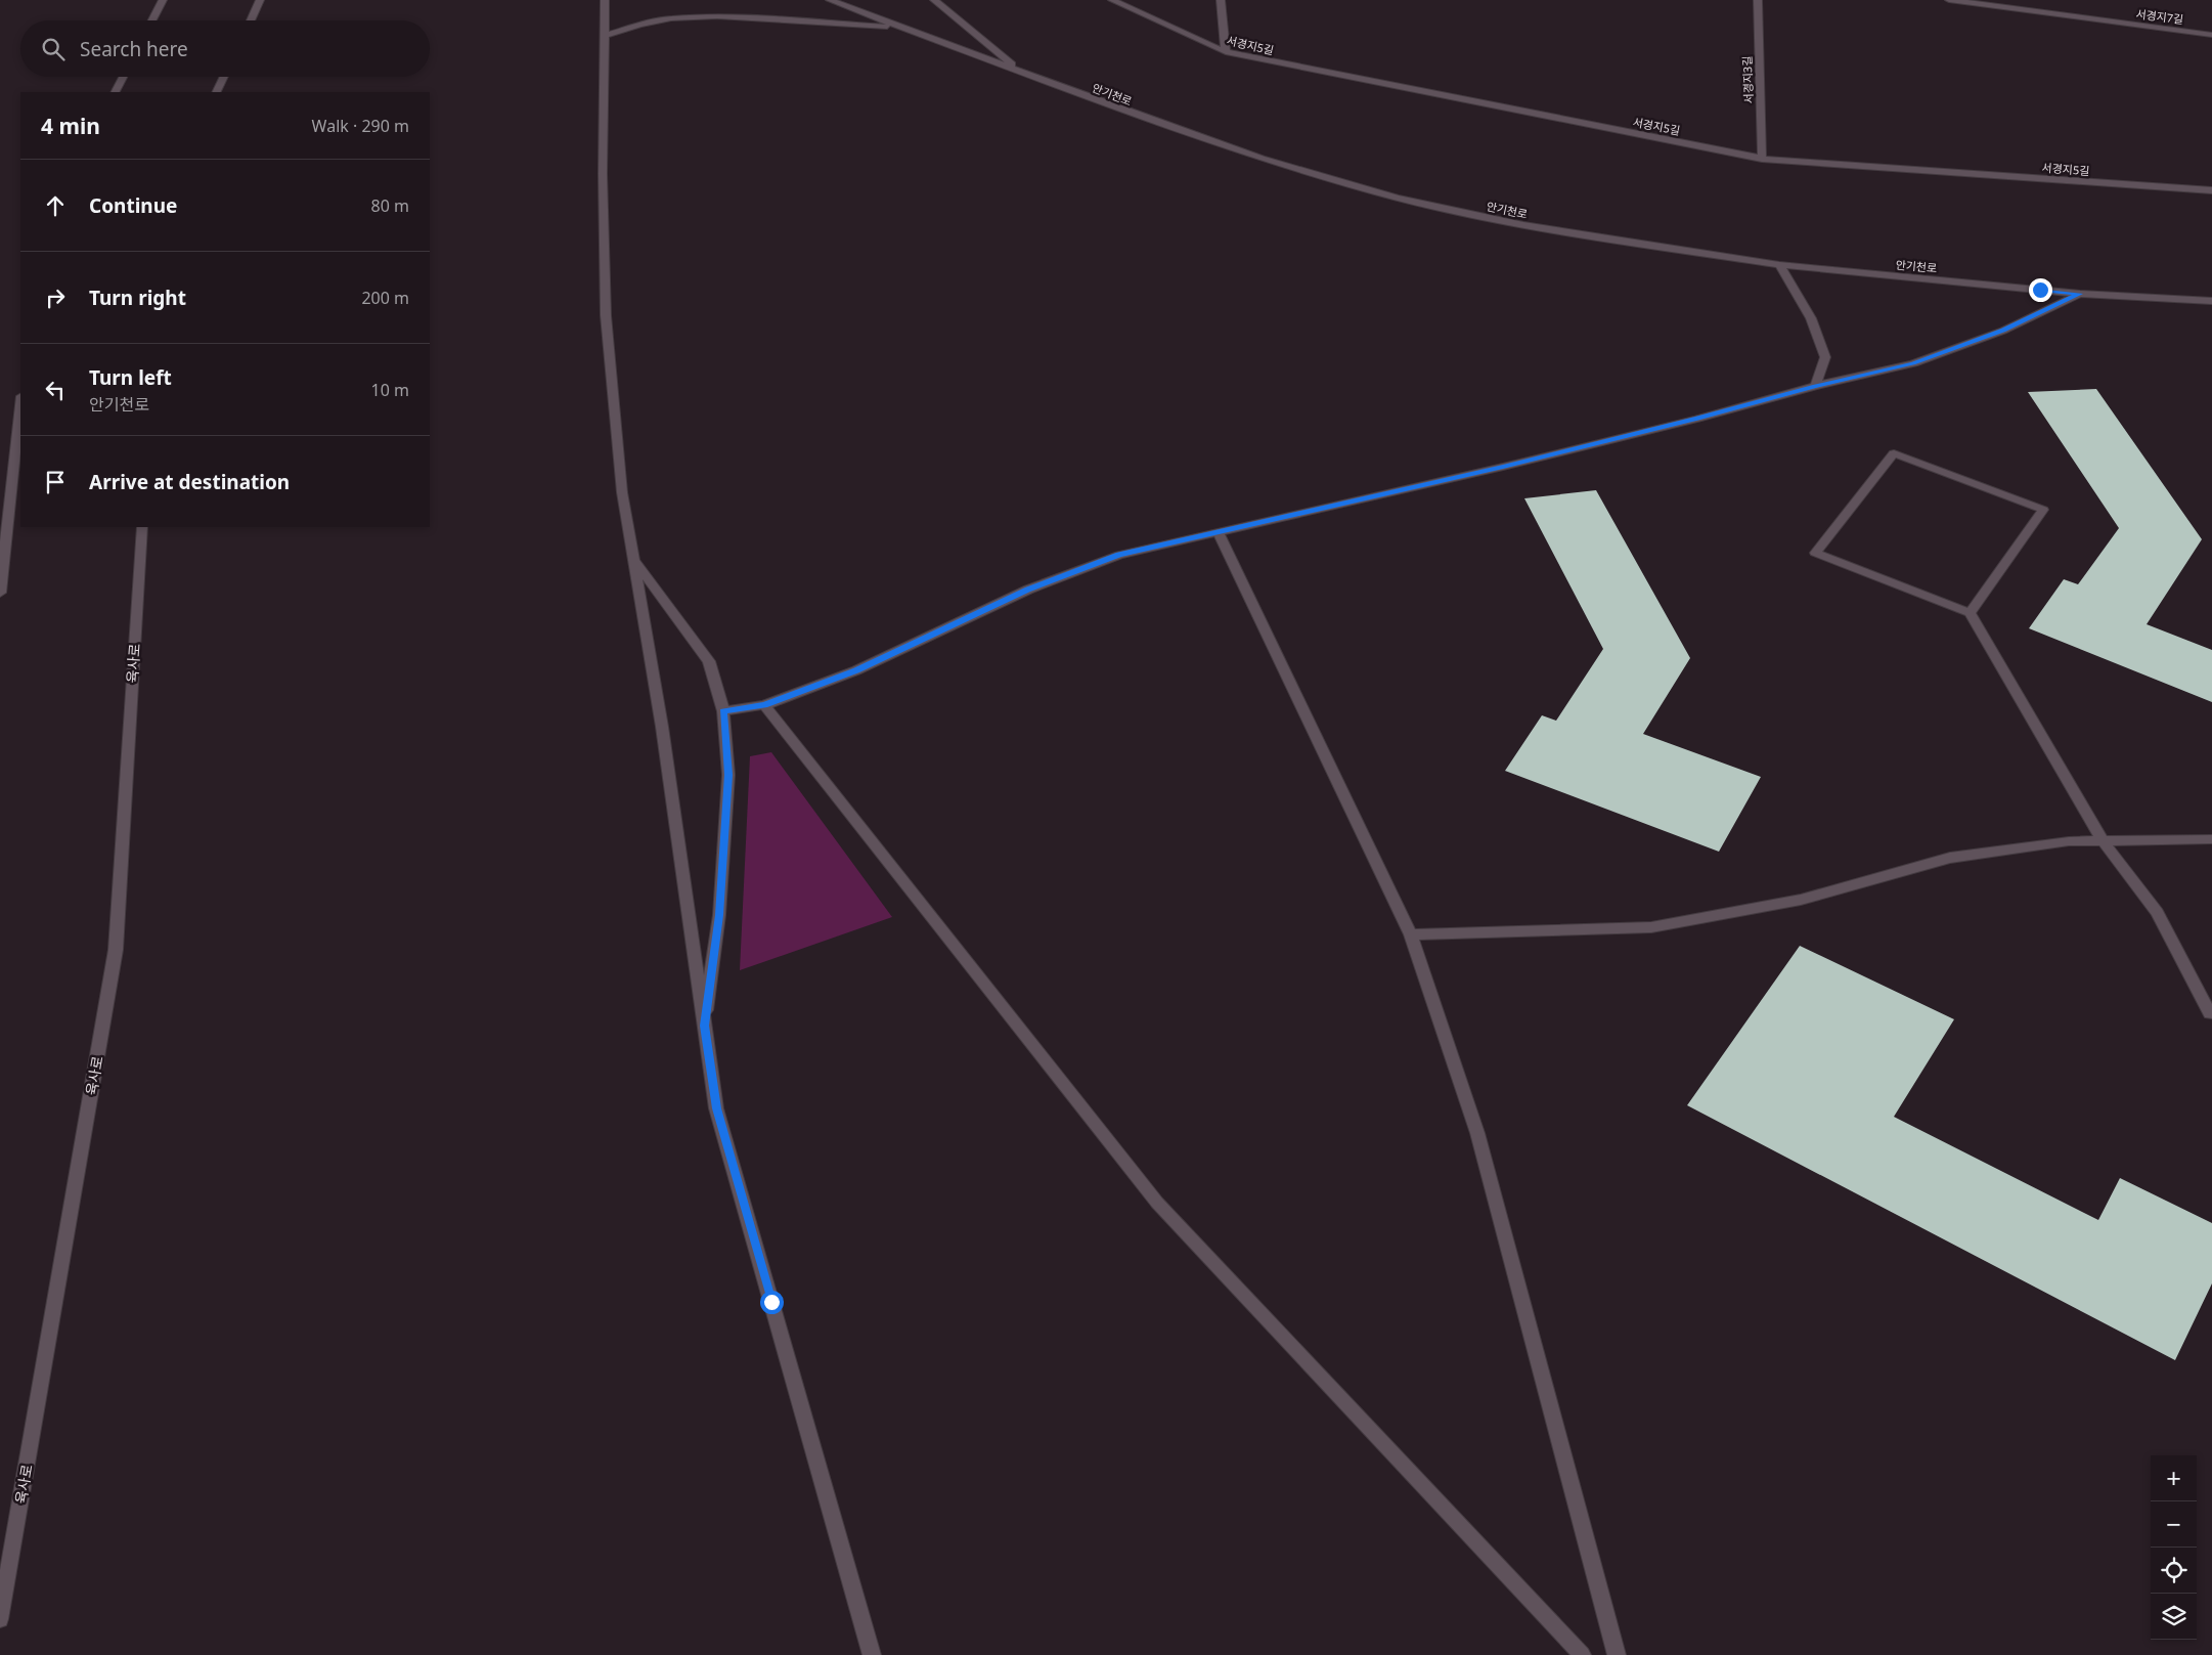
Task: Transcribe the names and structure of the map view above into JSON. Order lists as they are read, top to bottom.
{
  "streets": {
    "street": [
      "서경지7길",
      "서경지5길",
      "서경지3길",
      "안기천로",
      "육사로"
    ]
  },
  "crossings": [
    ["서경지5길", "서경지3길"]
  ],
  "page": {
    "search": "Search here",
    "heading": ["4 min", "Walk · 290 m"],
    "list": [
      ["Continue", "80 m"],
      ["Turn right", "200 m"],
      ["Turn left", "안기천로", "10 m"],
      "Arrive at destination"
    ],
    "map_buttons": ["+", "−"]
  }
}
